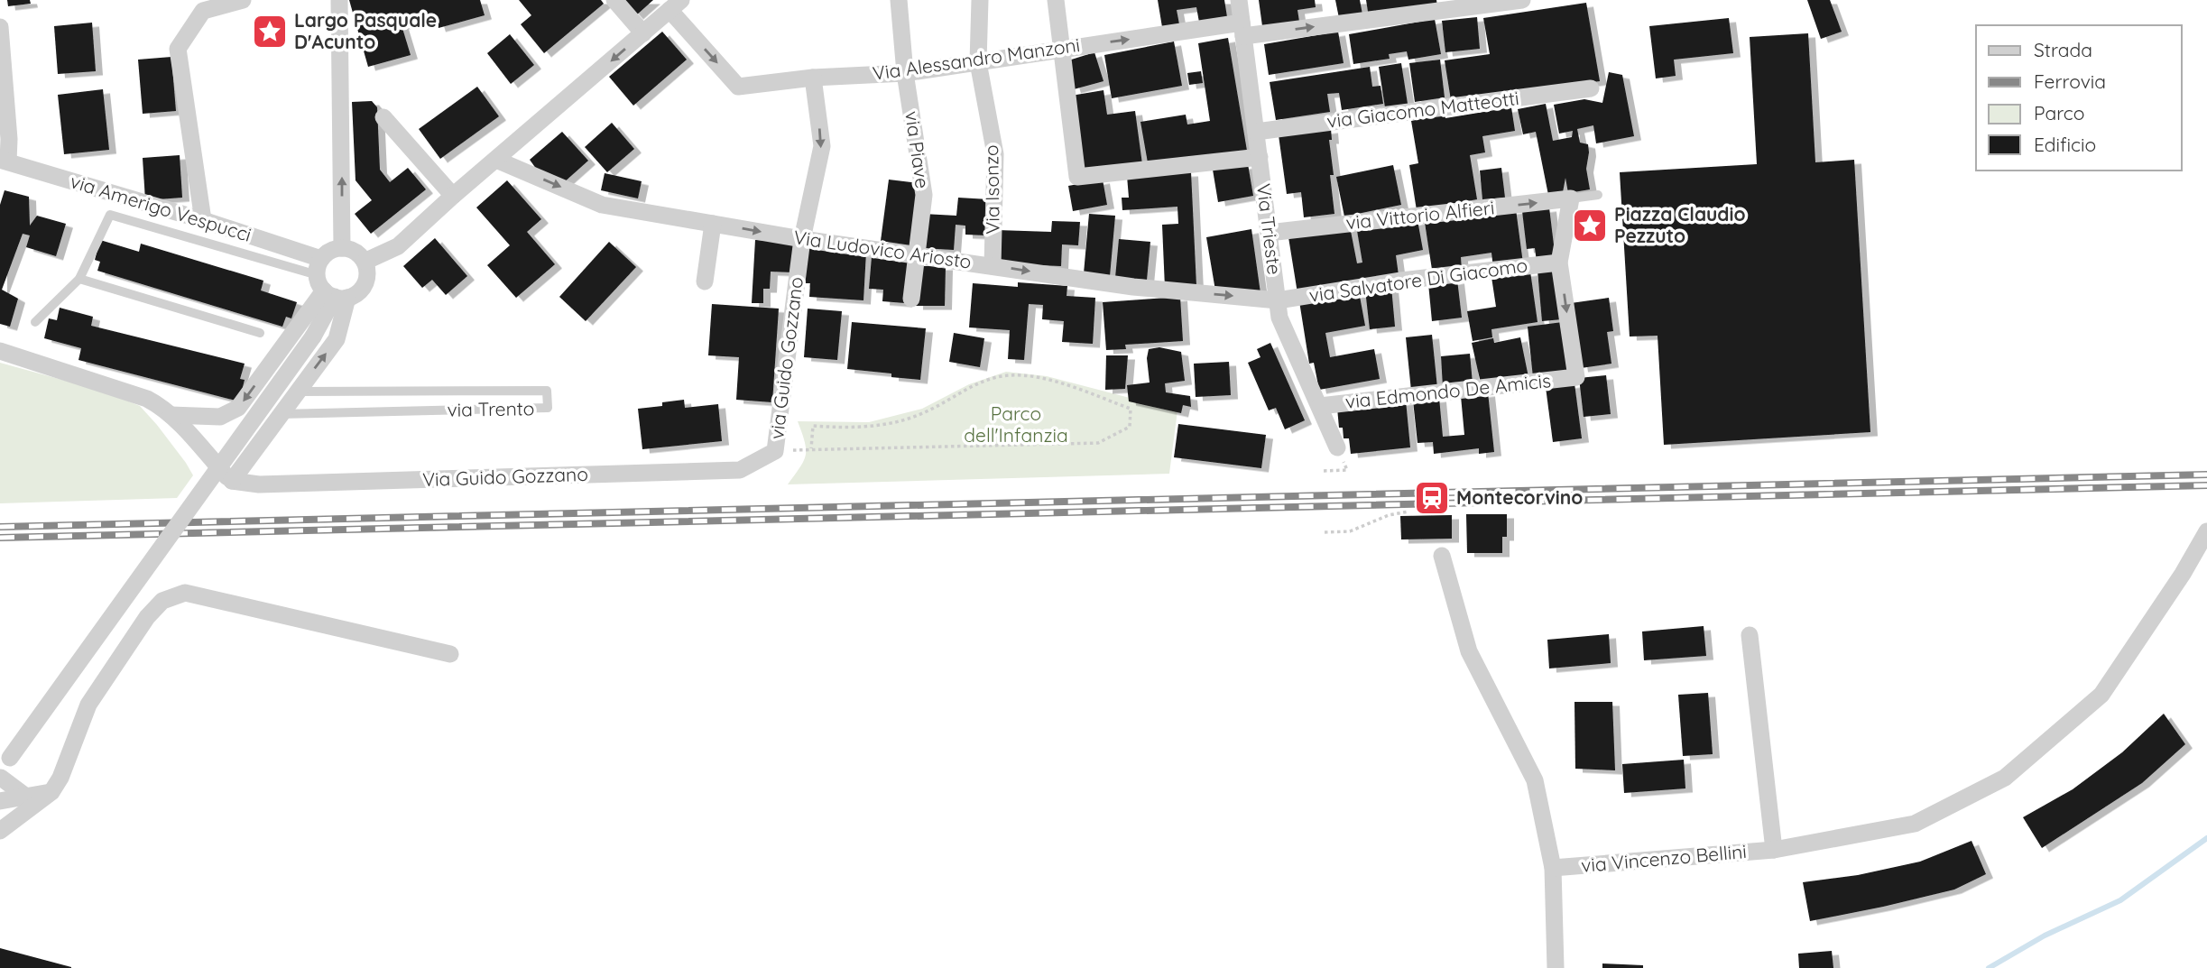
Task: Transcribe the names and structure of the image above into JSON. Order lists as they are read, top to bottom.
{
  "streets": {
    "street": [
      "Via Alessandro Manzoni",
      "via Giacomo Matteotti",
      "via Piave",
      "Via Isonzo",
      "via Amerigo Vespucci",
      "via Vittorio Alfieri",
      "Via Trieste",
      "Via Ludovico Ariosto",
      "via Salvatore Di Giacomo",
      "via Guido Gozzano",
      "via Edmondo De Amicis",
      "Via Guido Gozzano",
      "via Vincenzo Bellini"
    ],
    "lane": ["via Trento"]
  },
  "crossings": [
    ["Via Alessandro Manzoni", "via Piave"],
    ["Via Alessandro Manzoni", "Via Isonzo"],
    ["Via Alessandro Manzoni", "Via Trieste"],
    ["Via Alessandro Manzoni", "via Guido Gozzano"],
    ["via Giacomo Matteotti", "Via Trieste"],
    ["via Piave", "Via Ludovico Ariosto"],
    ["Via Isonzo", "Via Ludovico Ariosto"],
    ["via Vittorio Alfieri", "Via Trieste"],
    ["Via Trieste", "Via Ludovico Ariosto"],
    ["Via Trieste", "via Salvatore Di Giacomo"],
    ["Via Trieste", "via Edmondo De Amicis"],
    ["Via Ludovico Ariosto", "via Salvatore Di Giacomo"],
    ["Via Ludovico Ariosto", "via Guido Gozzano"],
    ["via Salvatore Di Giacomo", "via Edmondo De Amicis"],
    ["via Guido Gozzano", "Via Guido Gozzano"]
  ],
  "one_way": [
    "Via Alessandro Manzoni",
    "via Vittorio Alfieri",
    "Via Ludovico Ariosto",
    "via Guido Gozzano"
  ],
  "parks": ["Parco dell'Infanzia"],
  "places": {
    "place": ["Largo Pasquale D'Acunto", "Piazza Claudio Pezzuto"],
    "station": ["Montecorvino"]
  },
  "legend": [
    "Strada",
    "Ferrovia",
    "Parco",
    "Edificio"
  ]
}
